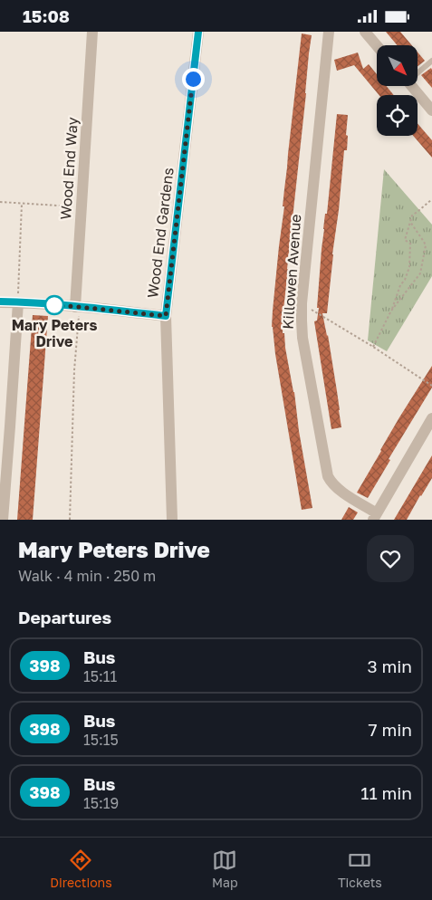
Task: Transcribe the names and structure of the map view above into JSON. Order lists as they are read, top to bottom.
{
  "streets": {
    "street": ["Wood End Way", "Wood End Gardens", "Killowen Avenue"]
  },
  "places": ["Mary Peters Drive"],
  "lines": ["bus line 398"],
  "north": "bottom right",
  "page": {
    "status": "15:08",
    "heading": [
      ["Mary Peters Drive", "Walk · 4 min · 250 m"],
      "Departures"
    ],
    "list": [
      {
        "mark": "398",
        "name": "Bus",
        "note": "15:11",
        "value": "3 min"
      },
      {
        "mark": "398",
        "name": "Bus",
        "note": "15:15",
        "value": "7 min"
      },
      {
        "mark": "398",
        "name": "Bus",
        "note": "15:19",
        "value": "11 min"
      }
    ],
    "tabs": ["Directions", "Map", "Tickets"]
  }
}
